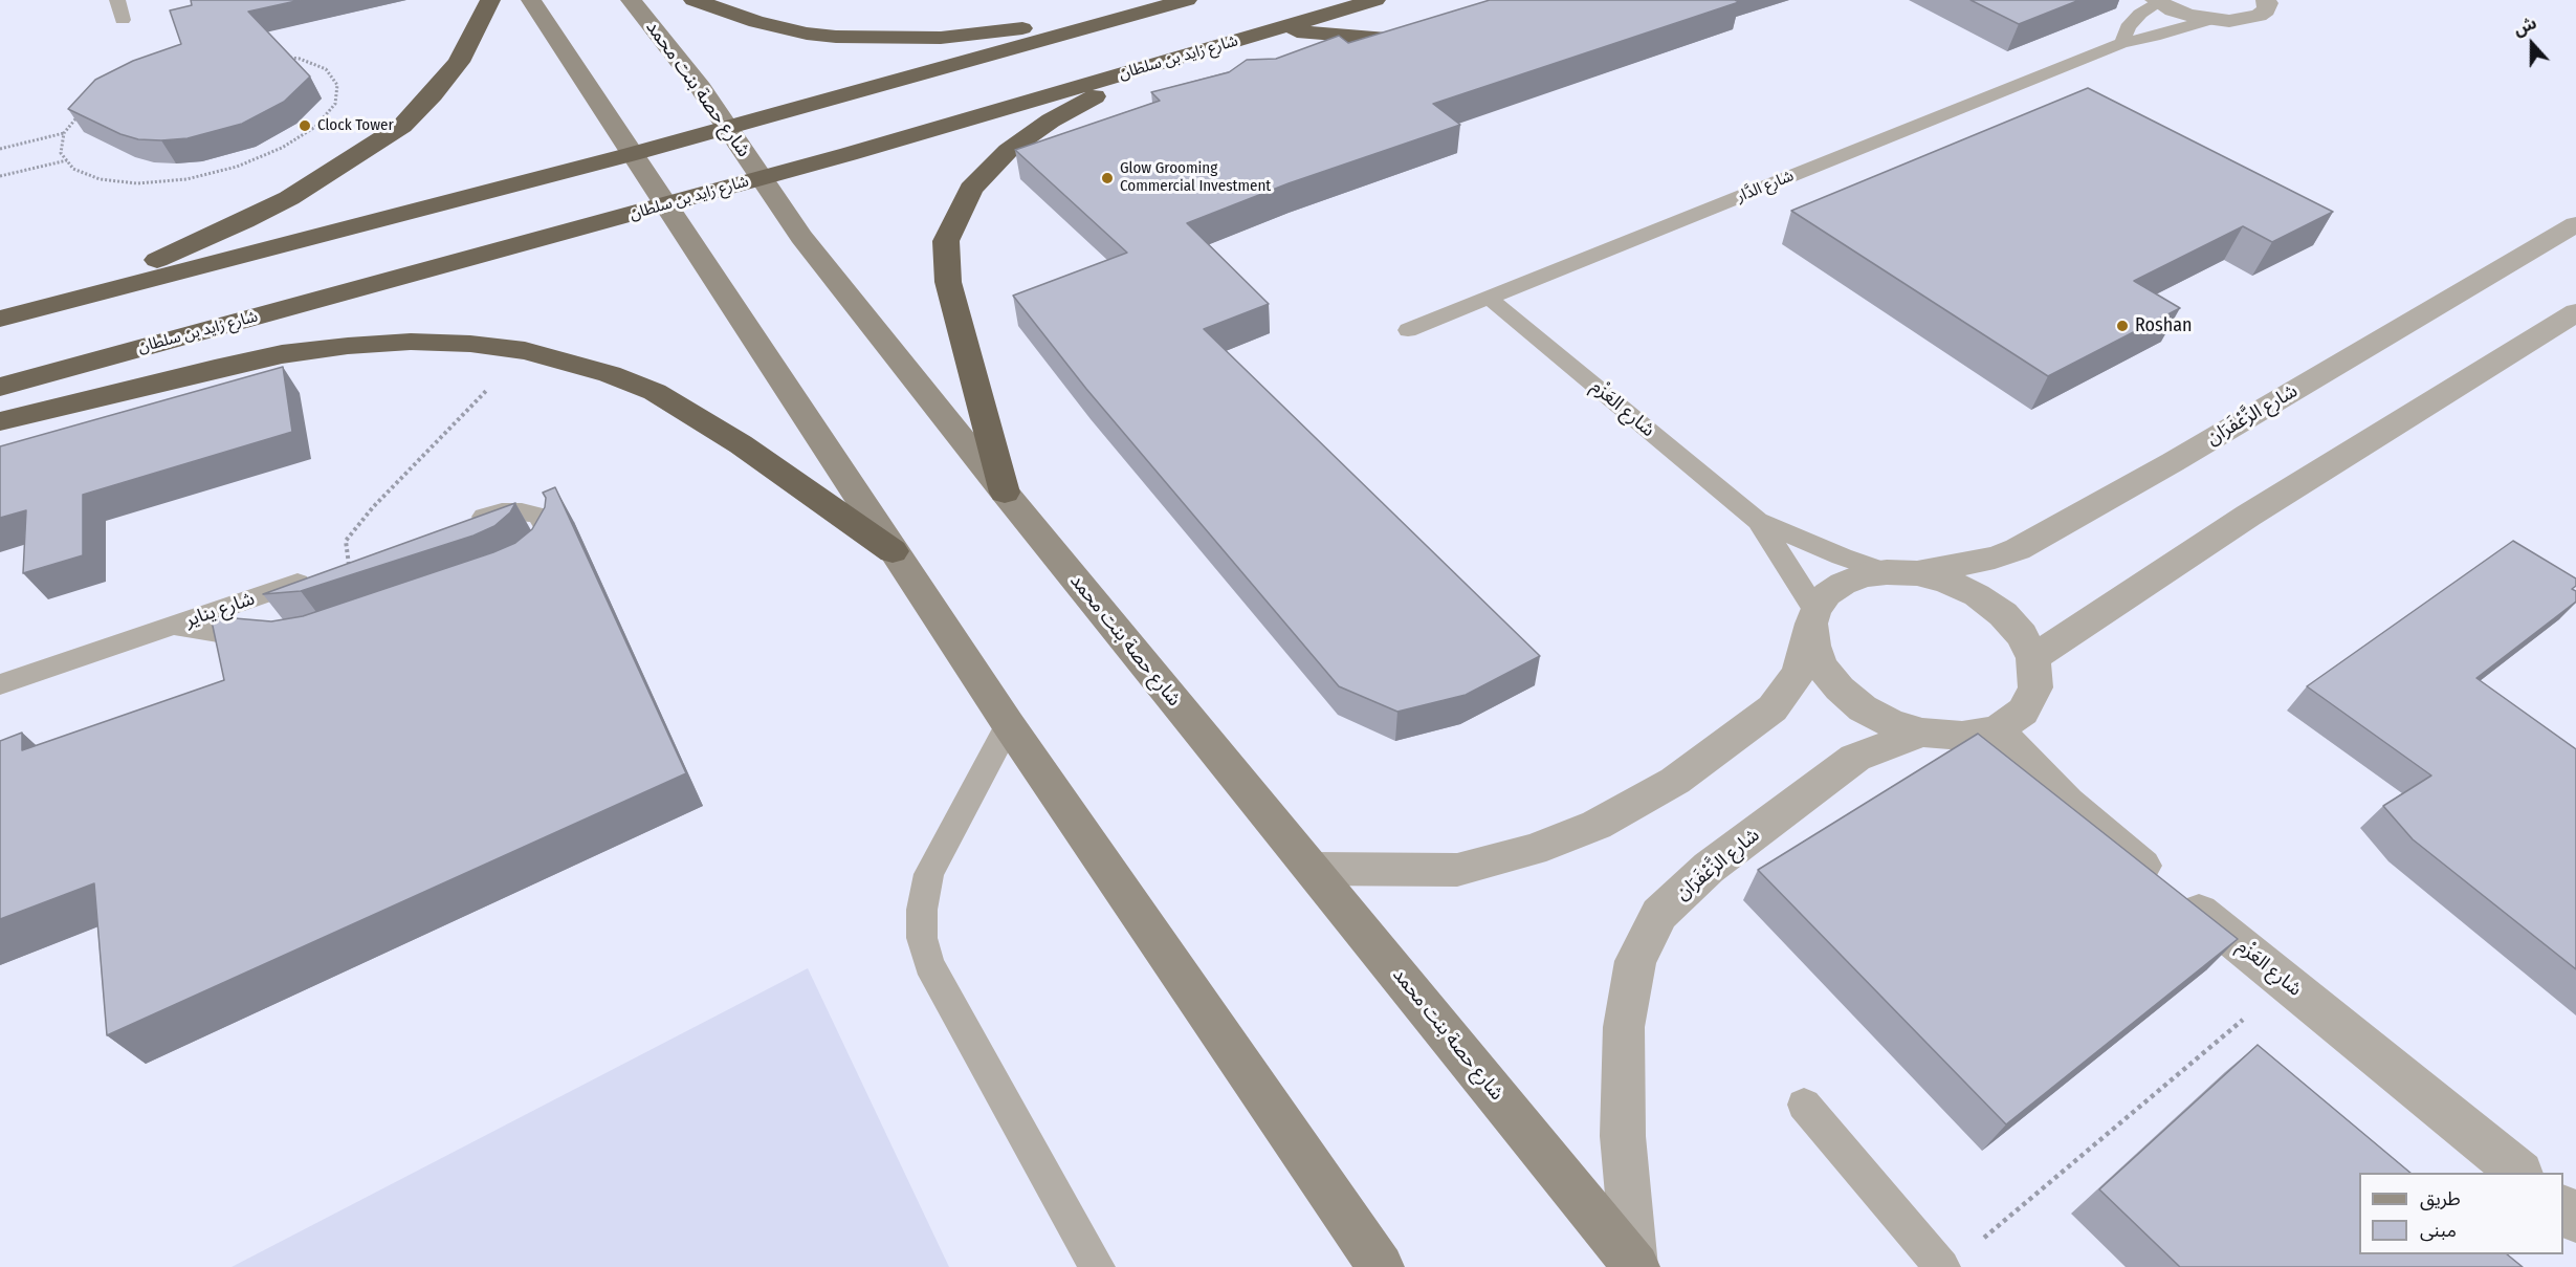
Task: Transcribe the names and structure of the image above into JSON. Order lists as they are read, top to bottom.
{
  "streets": {
    "highway": ["شارع زايد بن سلطان"],
    "main road": ["شارع حصة بنت محمد"],
    "street": ["شارع العَزْم", "شارع الزَّعْفَرَان"],
    "lane": ["شارع الدَّار", "شارع يناير"]
  },
  "crossings": [
    ["شارع زايد بن سلطان", "شارع حصة بنت محمد"],
    ["شارع حصة بنت محمد", "شارع الزَّعْفَرَان"],
    ["شارع الدَّار", "شارع العَزْم"],
    ["شارع العَزْم", "شارع الزَّعْفَرَان"]
  ],
  "places": ["Clock Tower", "Glow Grooming Commercial Investment", "Roshan"],
  "legend": ["طريق", "مبنى"],
  "north": "top"
}
